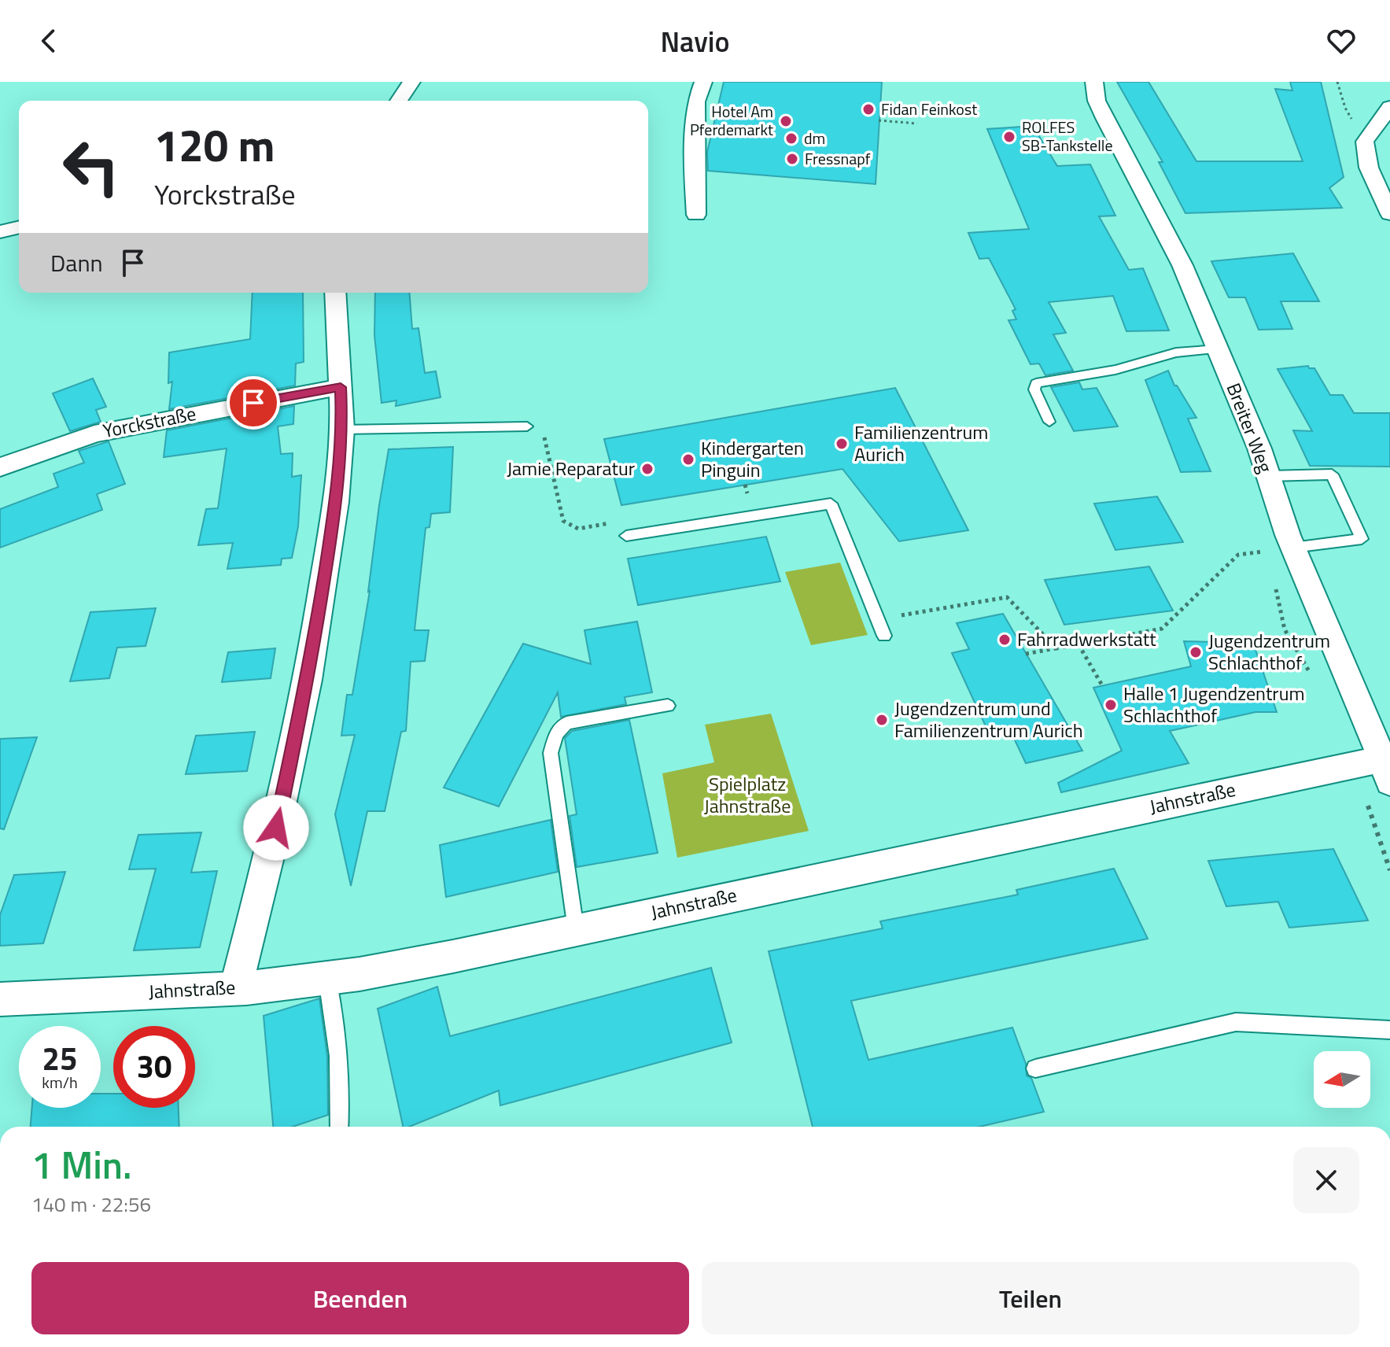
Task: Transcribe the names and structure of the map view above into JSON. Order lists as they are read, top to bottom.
{
  "streets": {
    "street": ["Yorckstraße", "Breiter Weg", "Jahnstraße"]
  },
  "crossings": [
    ["Breiter Weg", "Jahnstraße"]
  ],
  "parks": ["Spielplatz Jahnstraße"],
  "places": [
    "Fidan Feinkost",
    "Hotel Am Pferdemarkt",
    "ROLFES SB-Tankstelle",
    "dm",
    "Fressnapf",
    "Familienzentrum Aurich",
    "Kindergarten Pinguin",
    "Jamie Reparatur",
    "Fahrradwerkstatt",
    "Jugendzentrum Schlachthof",
    "Halle 1 Jugendzentrum Schlachthof",
    "Jugendzentrum und Familienzentrum Aurich"
  ],
  "north": "left",
  "page": {
    "header": "Navio",
    "turn": ["120 m", "Yorckstraße"],
    "then": "Dann",
    "speed": "25 km/h",
    "limit": "30",
    "heading": ["1 Min.", "140 m · 22:56"],
    "buttons": ["Beenden", "Teilen"]
  }
}
